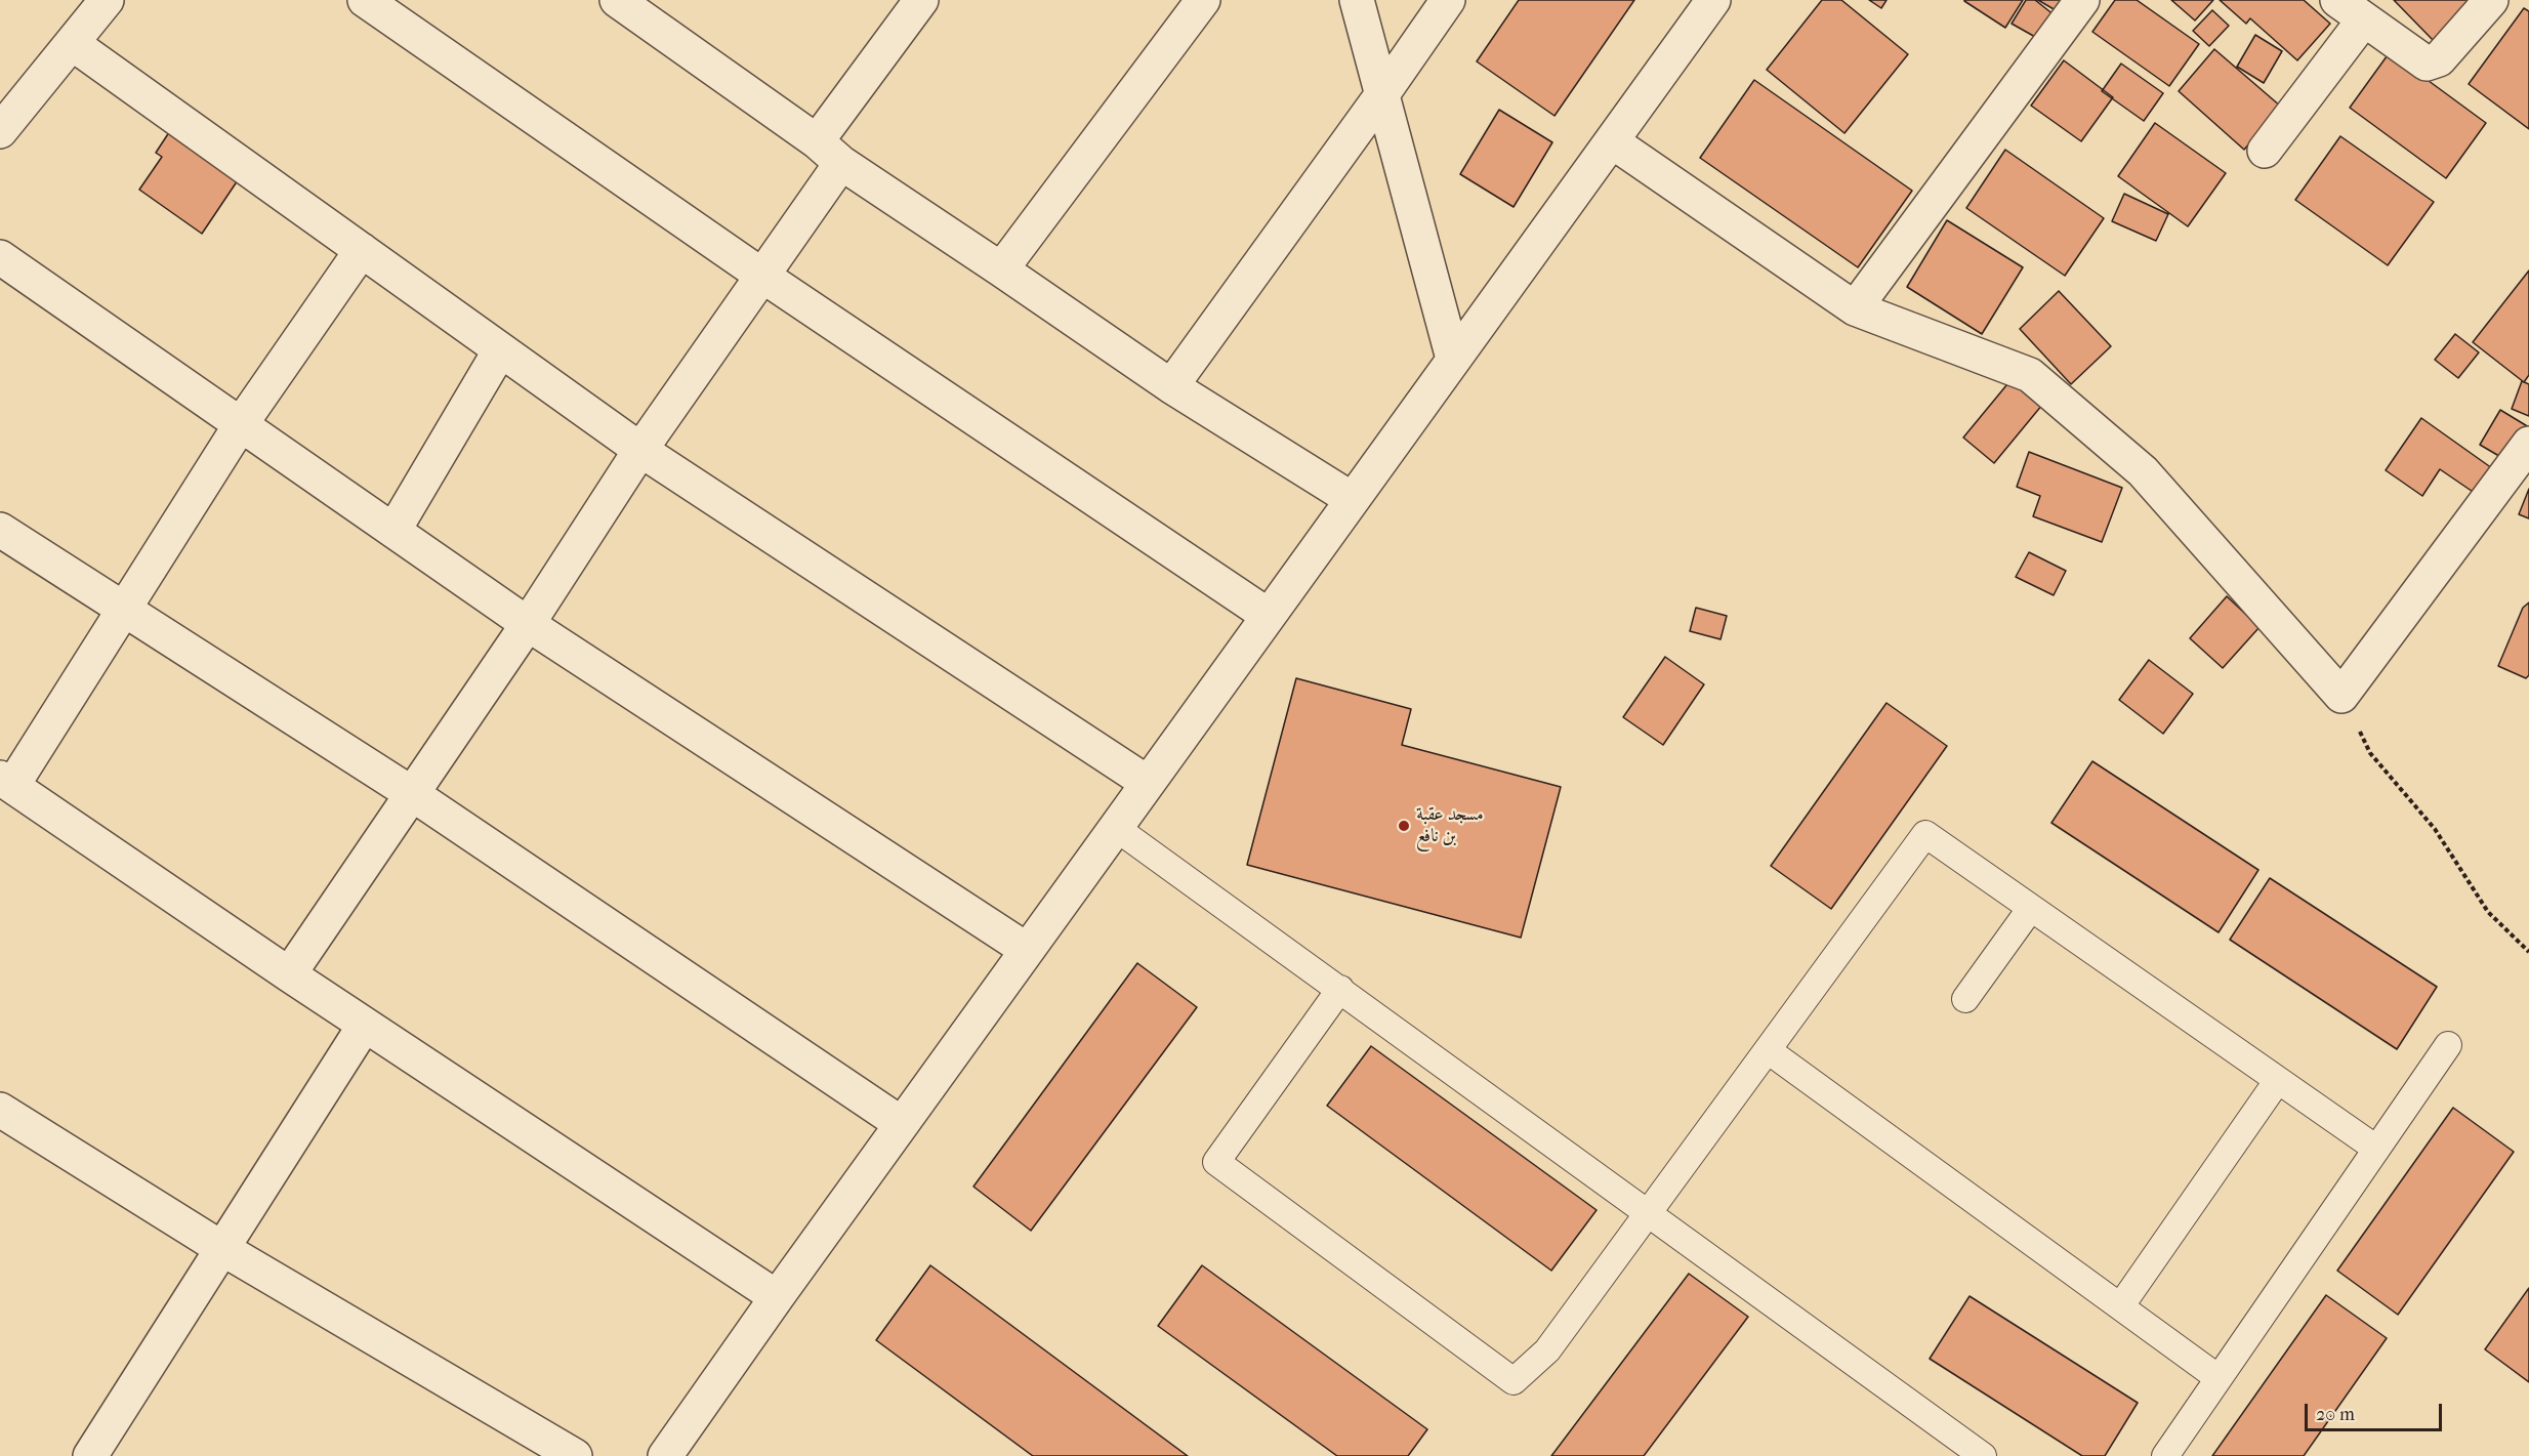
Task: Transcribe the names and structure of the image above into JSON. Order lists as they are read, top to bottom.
{
  "places": ["مسجد عقبة بن نافع"],
  "scale_bar": "20 m"
}
